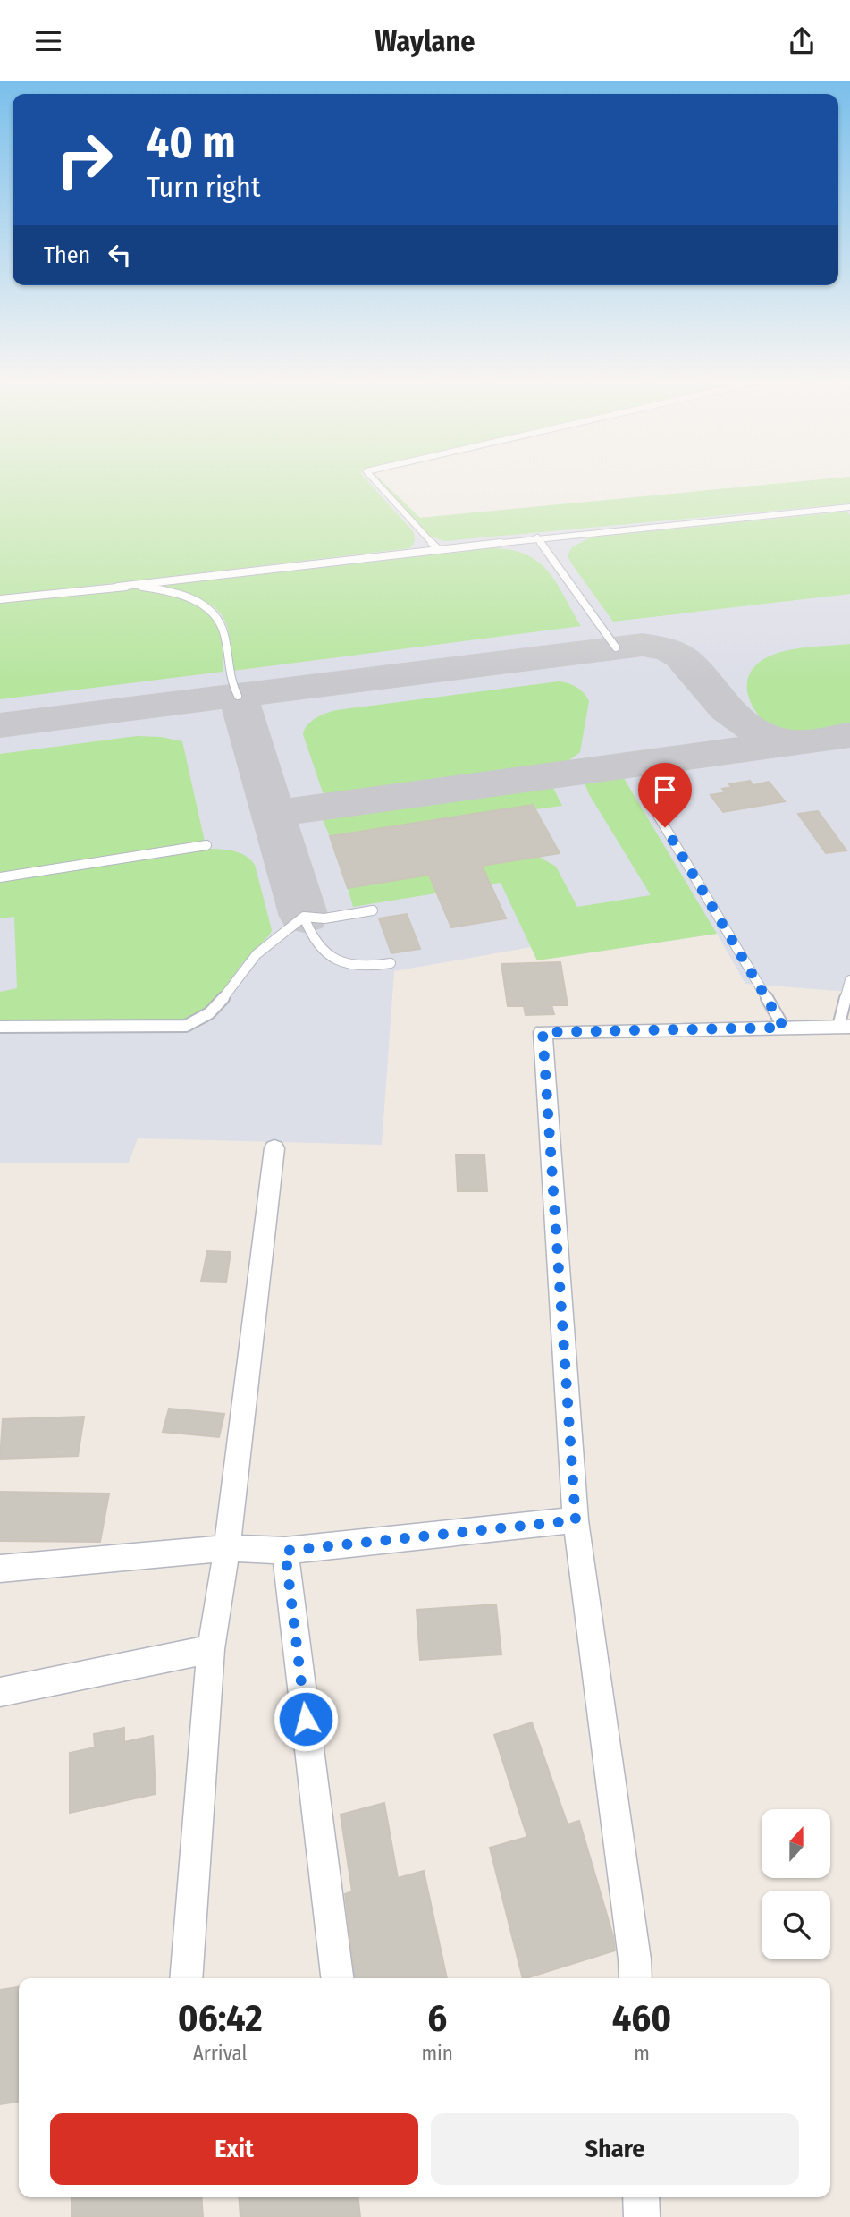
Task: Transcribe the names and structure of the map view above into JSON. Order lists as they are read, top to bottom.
{
  "north": "top",
  "page": {
    "header": "Waylane",
    "turn": ["40 m", "Turn right"],
    "then": "Then",
    "eta": [
      "06:42",
      "Arrival",
      "6",
      "min",
      "460",
      "m"
    ],
    "buttons": ["Exit", "Share"]
  }
}
